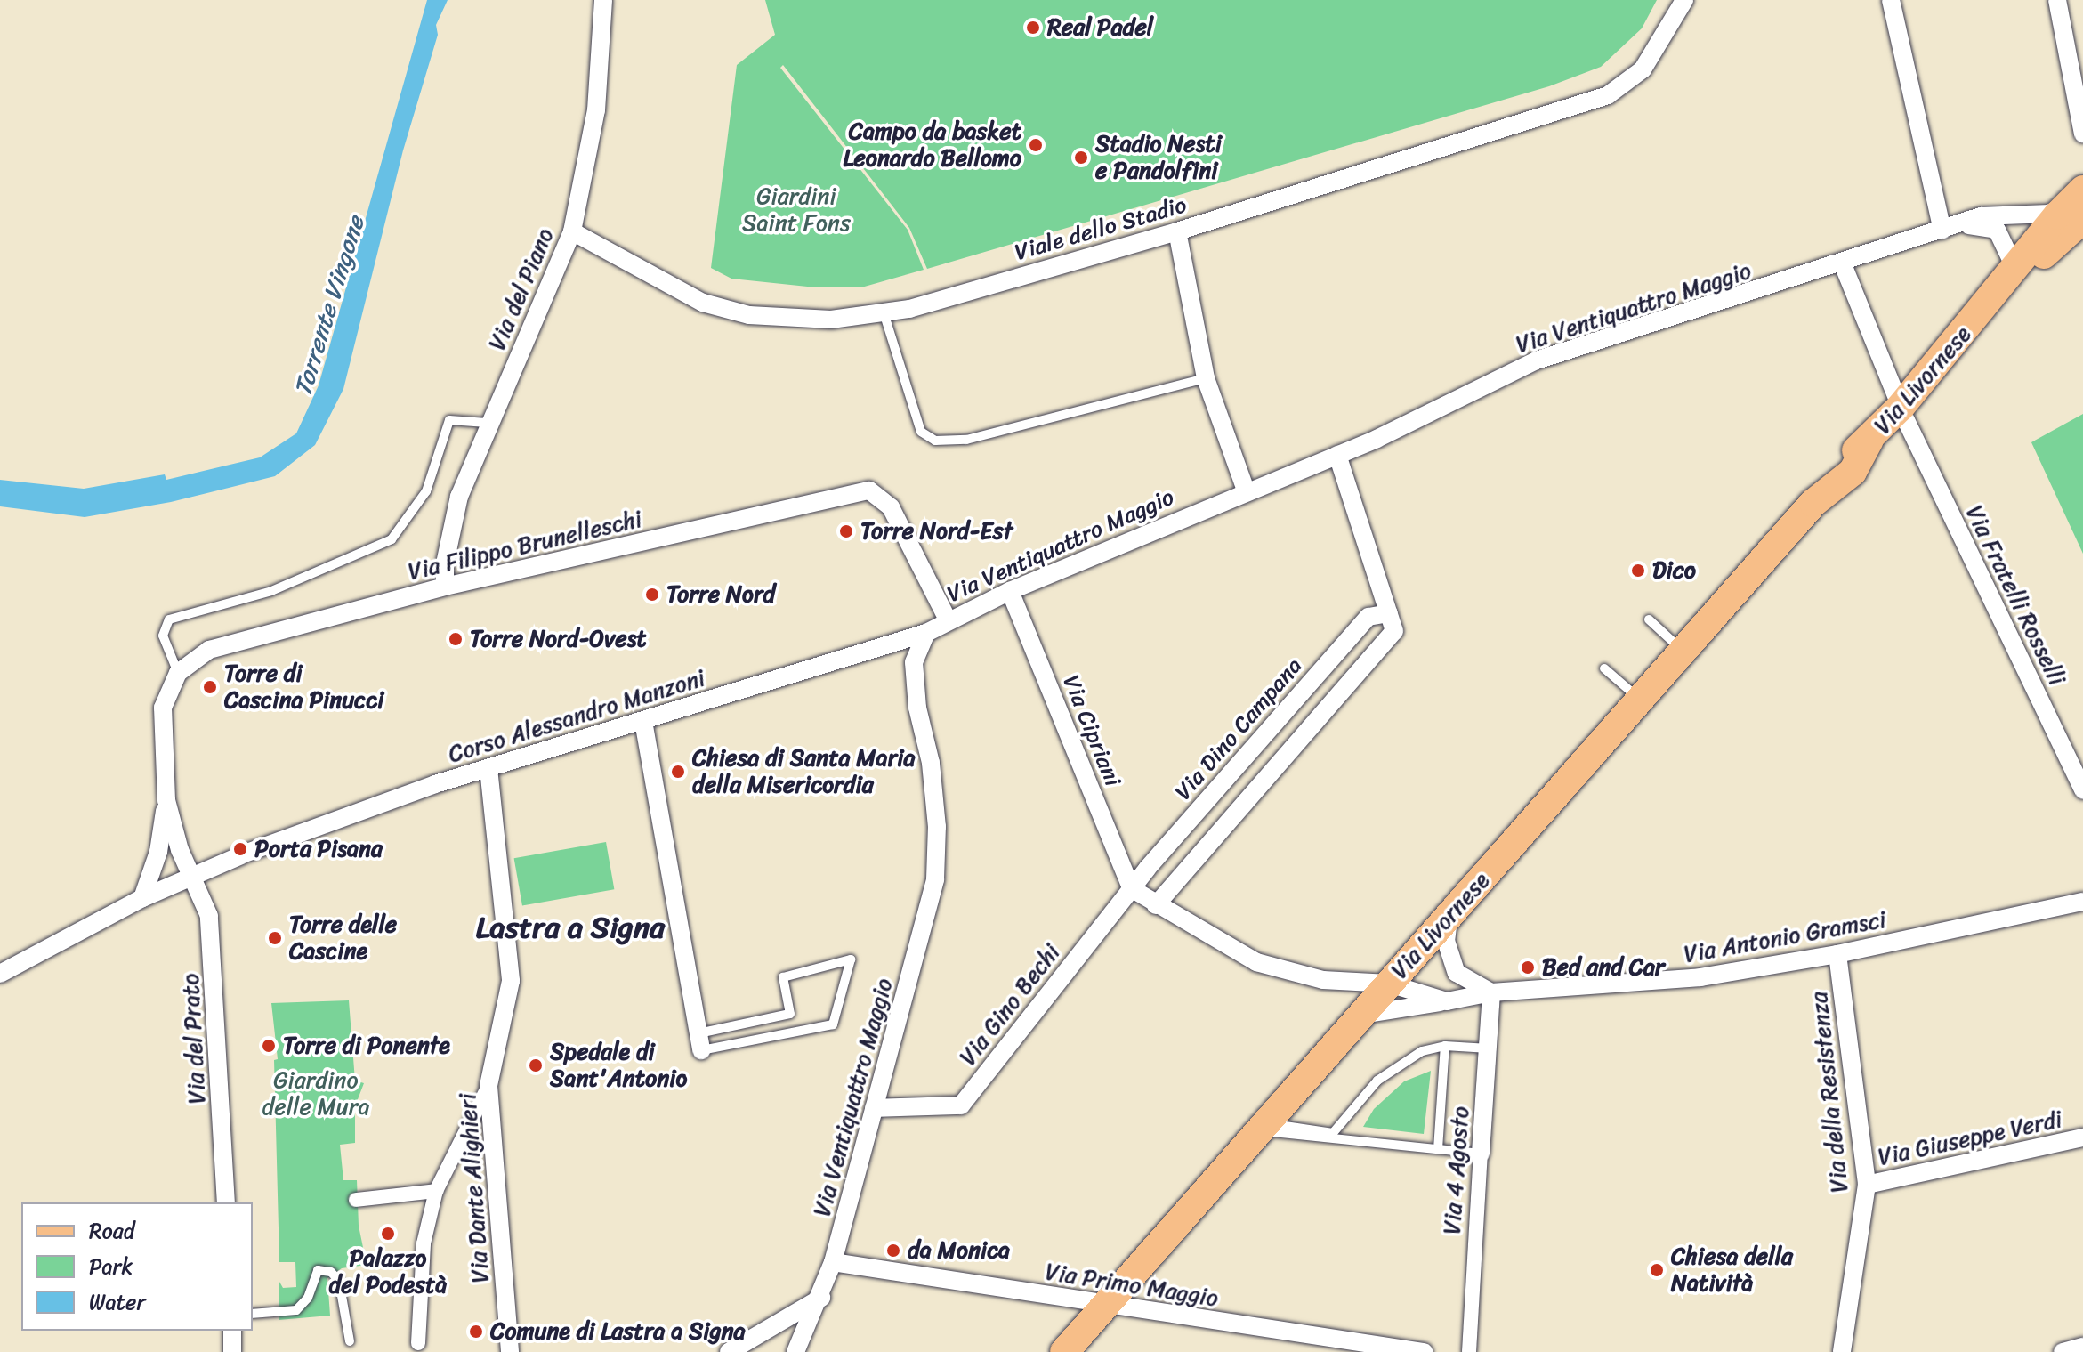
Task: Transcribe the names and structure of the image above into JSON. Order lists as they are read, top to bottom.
{
  "streets": {
    "main road": ["Via Livornese"],
    "street": [
      "Viale dello Stadio",
      "Via del Piano",
      "Via Ventiquattro Maggio",
      "Via Filippo Brunelleschi",
      "Via Fratelli Rosselli",
      "Corso Alessandro Manzoni",
      "Via Dino Campana",
      "Via Cipriani",
      "Via Antonio Gramsci",
      "Via Gino Bechi",
      "Via del Prato",
      "Via della Resistenza",
      "Via Giuseppe Verdi",
      "Via 4 Agosto",
      "Via Dante Alighieri",
      "Via Primo Maggio"
    ]
  },
  "crossings": [
    ["Viale dello Stadio", "Via del Piano"],
    ["Via del Piano", "Via Filippo Brunelleschi"],
    ["Via Ventiquattro Maggio", "Via Livornese"],
    ["Via Ventiquattro Maggio", "Via Filippo Brunelleschi"],
    ["Via Ventiquattro Maggio", "Via Fratelli Rosselli"],
    ["Via Ventiquattro Maggio", "Corso Alessandro Manzoni"],
    ["Via Ventiquattro Maggio", "Via Cipriani"],
    ["Via Ventiquattro Maggio", "Via Gino Bechi"],
    ["Via Ventiquattro Maggio", "Via Primo Maggio"],
    ["Via Livornese", "Via Fratelli Rosselli"],
    ["Via Livornese", "Via Antonio Gramsci"],
    ["Via Livornese", "Via Primo Maggio"],
    ["Via Filippo Brunelleschi", "Corso Alessandro Manzoni"],
    ["Via Filippo Brunelleschi", "Via del Prato"],
    ["Corso Alessandro Manzoni", "Via del Prato"],
    ["Corso Alessandro Manzoni", "Via Dante Alighieri"],
    ["Via Dino Campana", "Via Cipriani"],
    ["Via Dino Campana", "Via Gino Bechi"],
    ["Via Cipriani", "Via Gino Bechi"],
    ["Via Antonio Gramsci", "Via della Resistenza"],
    ["Via Antonio Gramsci", "Via 4 Agosto"],
    ["Via della Resistenza", "Via Giuseppe Verdi"]
  ],
  "districts": ["Lastra a Signa"],
  "water": ["Torrente Vingone"],
  "parks": ["Giardini Saint Fons", "Giardino delle Mura"],
  "places": [
    "Real Padel",
    "Campo da basket Leonardo Bellomo",
    "Stadio Nesti e Pandolfini",
    "Torre Nord-Est",
    "Dico",
    "Torre Nord",
    "Torre Nord-Ovest",
    "Torre di Cascina Pinucci",
    "Chiesa di Santa Maria della Misericordia",
    "Porta Pisana",
    "Torre delle Cascine",
    "Bed and Car",
    "Torre di Ponente",
    "Spedale di Sant'Antonio",
    "Palazzo del Podestà",
    "da Monica",
    "Chiesa della Natività",
    "Comune di Lastra a Signa"
  ],
  "legend": ["Road", "Park", "Water"]
}
